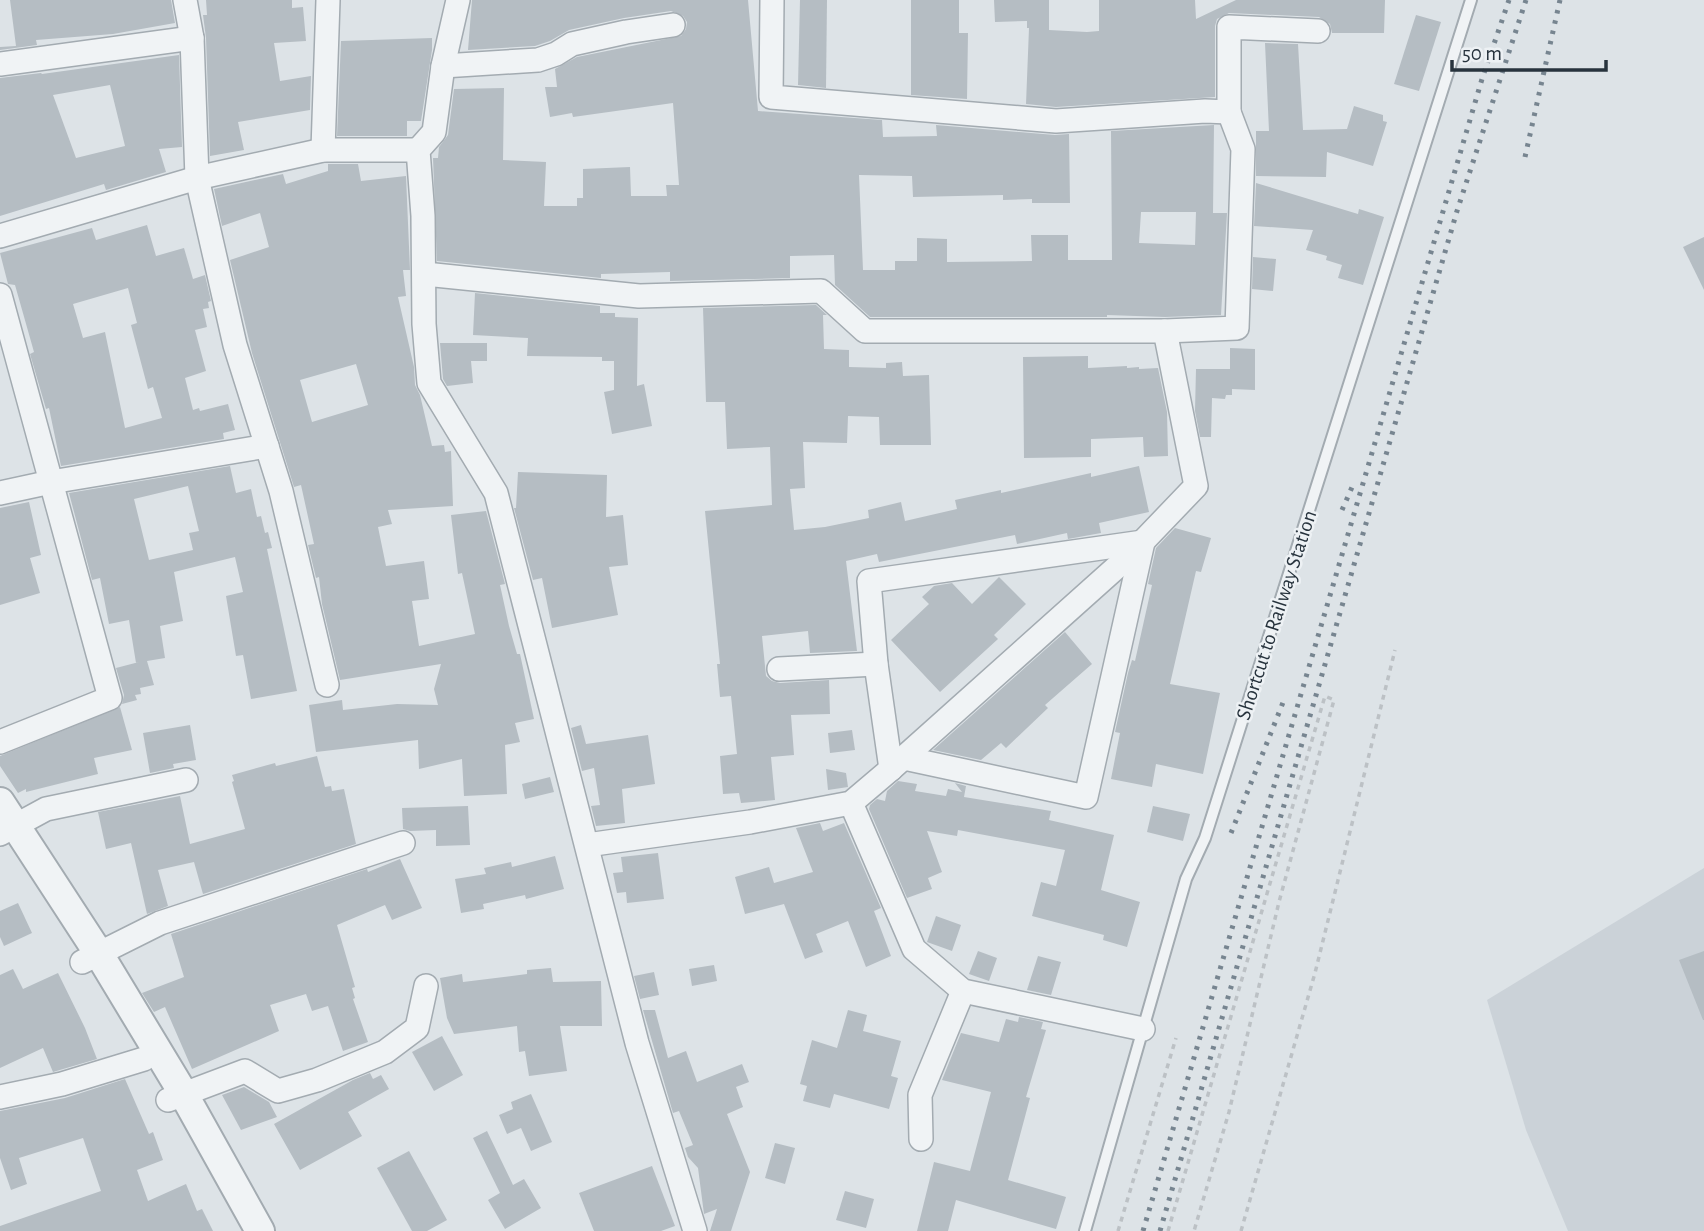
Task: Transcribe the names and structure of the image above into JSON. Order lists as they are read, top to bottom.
{
  "streets": {
    "lane": ["Shortcut to Railway Station"]
  },
  "scale_bar": "50 m"
}
